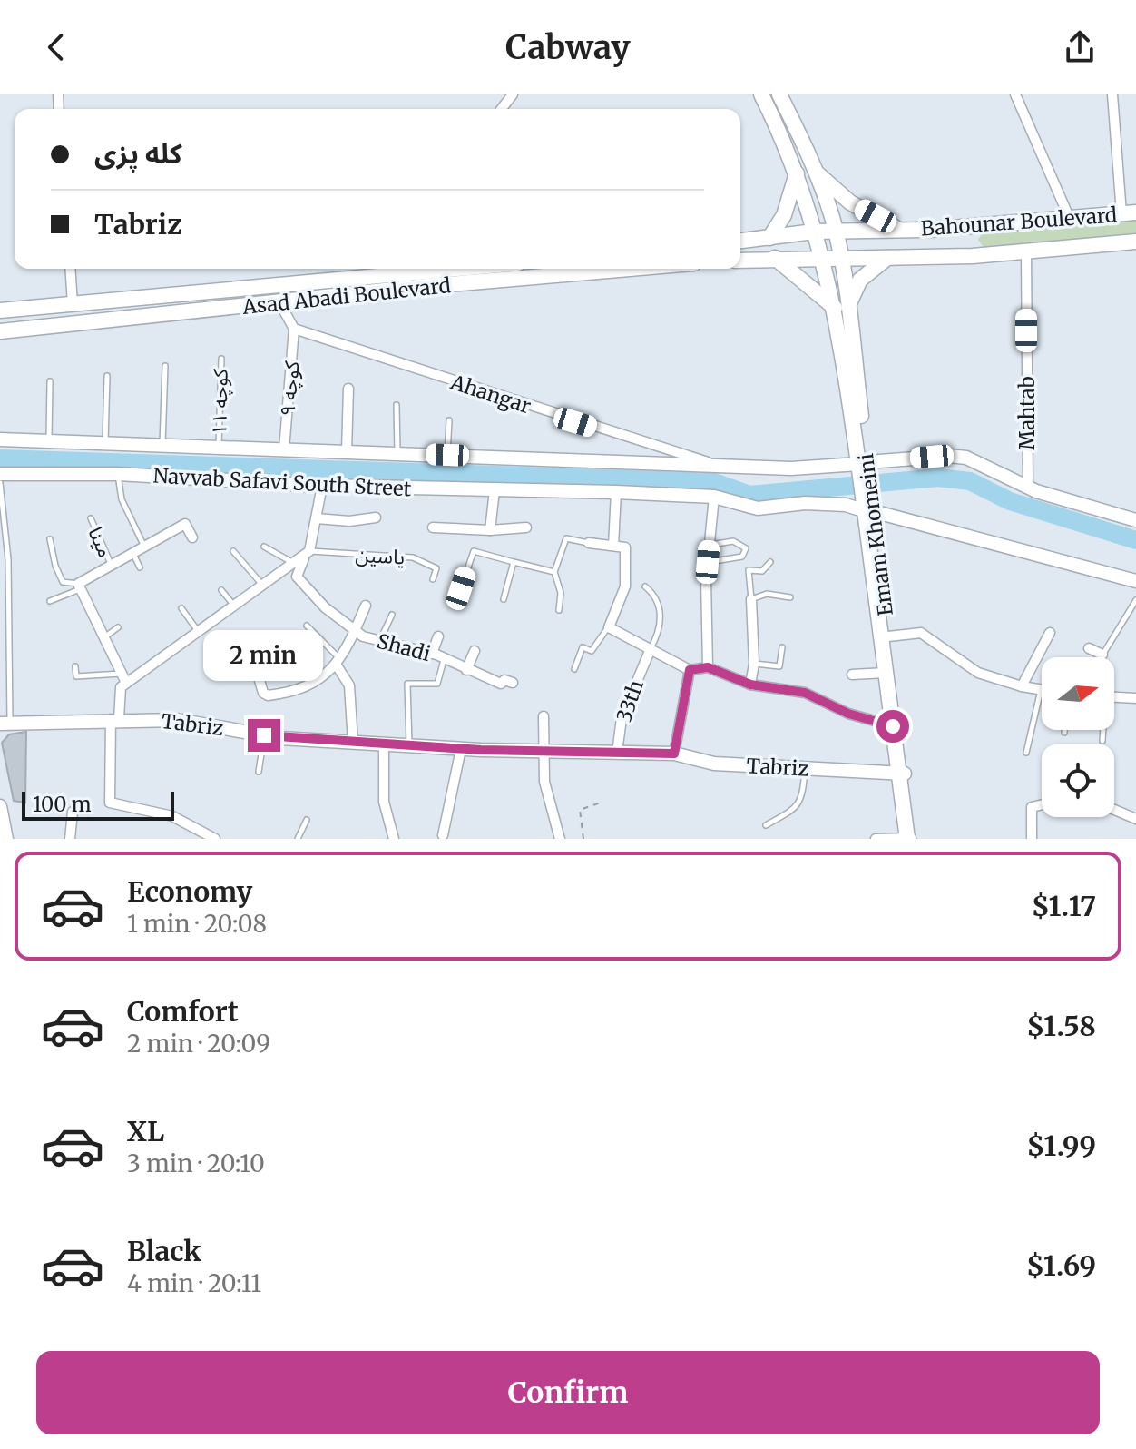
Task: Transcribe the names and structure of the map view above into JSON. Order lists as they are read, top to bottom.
{
  "streets": {
    "main road": [
      "Bahounar Boulevard",
      "Asad Abadi Boulevard",
      "Navvab Safavi South Street",
      "Emam Khomeini",
      "Tabriz"
    ],
    "street": [
      "کوچه ۹",
      "Ahangar",
      "Mahtab",
      "Shadi",
      "33th"
    ],
    "lane": ["کوچه ۱۱", "مینا", "یاسین"]
  },
  "crossings": [
    ["Bahounar Boulevard", "Mahtab"],
    ["Bahounar Boulevard", "Emam Khomeini"],
    ["کوچه ۹", "Ahangar"],
    ["کوچه ۹", "Navvab Safavi South Street"],
    ["Ahangar", "Navvab Safavi South Street"],
    ["کوچه ۱۱", "Navvab Safavi South Street"],
    ["Mahtab", "Navvab Safavi South Street"],
    ["Navvab Safavi South Street", "Emam Khomeini"],
    ["Emam Khomeini", "Tabriz"],
    ["یاسین", "Shadi"],
    ["33th", "Tabriz"]
  ],
  "scale_bar": "100 m",
  "north": "right",
  "page": {
    "header": "Cabway",
    "banner": ["کله پزی", "Tabriz"],
    "bubble": "2 min",
    "scale": "100 m",
    "list": [
      {
        "name": "Economy",
        "note": "1 min · 20:08",
        "value": "$1.17"
      },
      {
        "name": "Comfort",
        "note": "2 min · 20:09",
        "value": "$1.58"
      },
      {
        "name": "XL",
        "note": "3 min · 20:10",
        "value": "$1.99"
      },
      {
        "name": "Black",
        "note": "4 min · 20:11",
        "value": "$1.69"
      }
    ],
    "buttons": "Confirm"
  }
}
